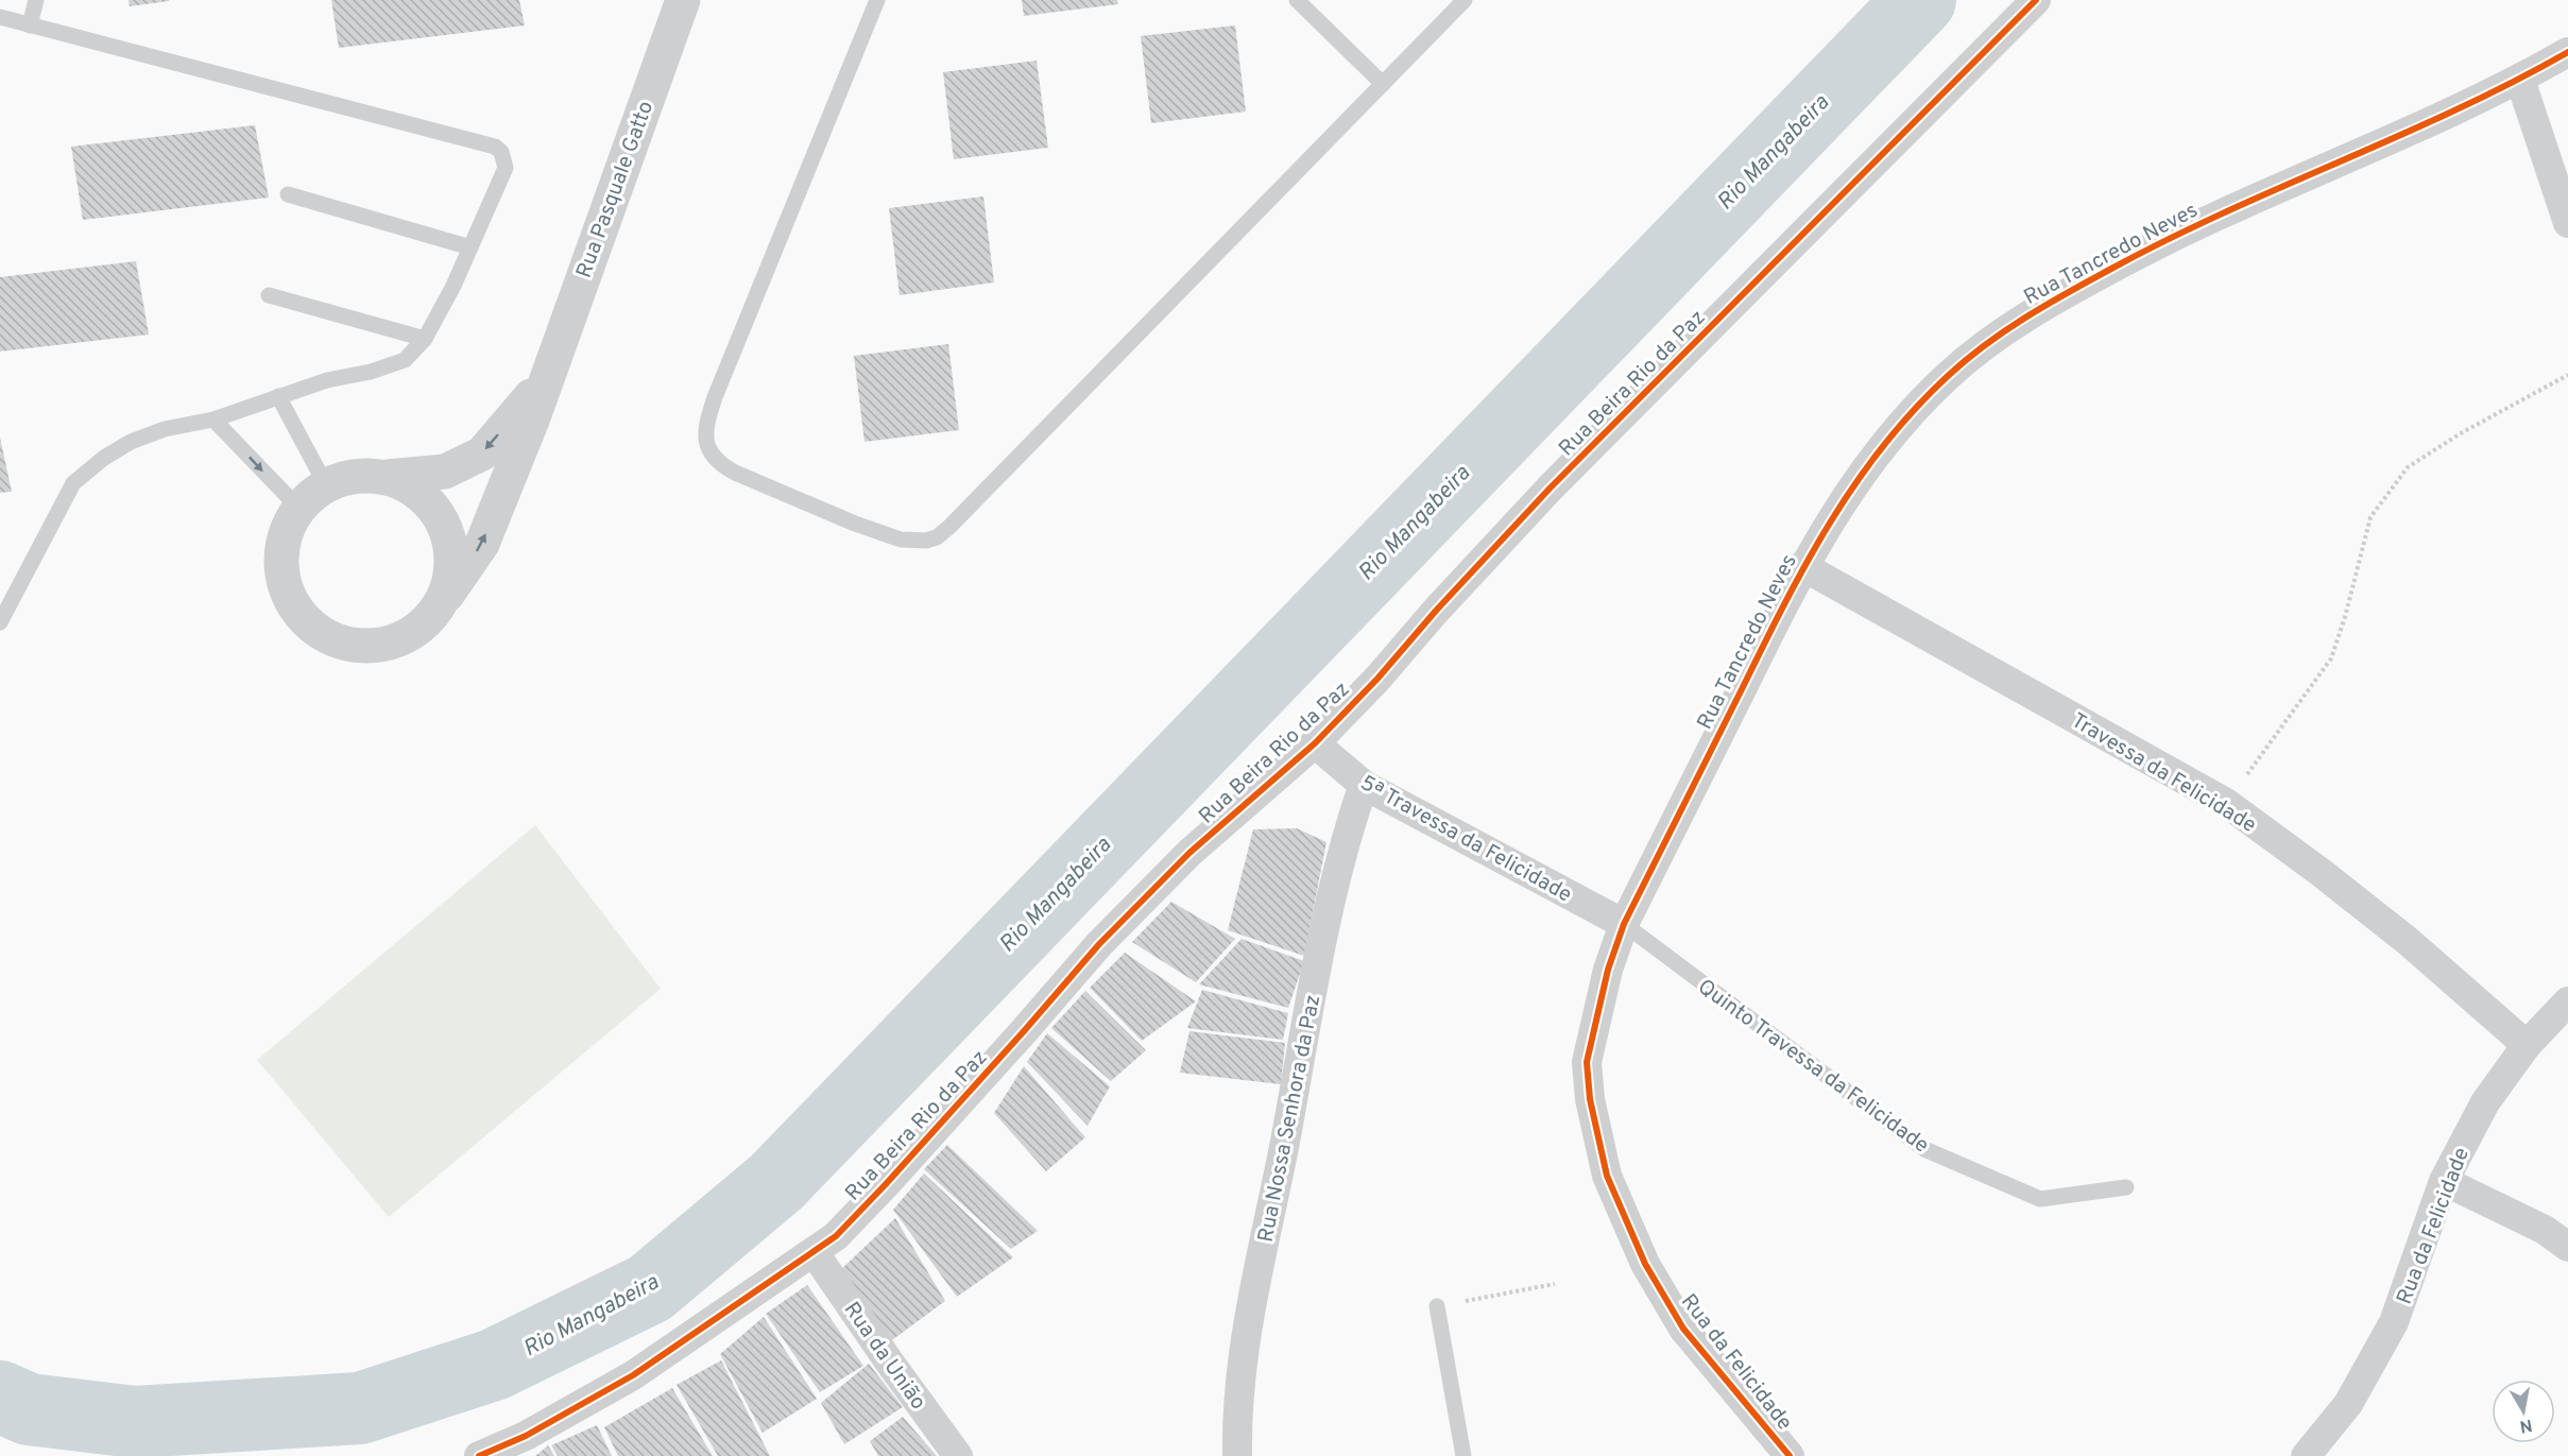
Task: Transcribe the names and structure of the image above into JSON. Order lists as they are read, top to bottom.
{
  "streets": {
    "street": [
      "Rua Pasquale Gatto",
      "Rua Tancredo Neves",
      "Rua Beira Rio da Paz",
      "Travessa da Felicidade",
      "5ª Travessa da Felicidade",
      "Rua Nossa Senhora da Paz",
      "Rua da Felicidade",
      "Rua da União"
    ],
    "lane": ["Quinto Travessa da Felicidade"]
  },
  "crossings": [
    ["Rua Tancredo Neves", "Travessa da Felicidade"],
    ["Rua Tancredo Neves", "5ª Travessa da Felicidade"],
    ["Rua Tancredo Neves", "Quinto Travessa da Felicidade"],
    ["Rua Tancredo Neves", "Rua da Felicidade"],
    ["Rua Beira Rio da Paz", "5ª Travessa da Felicidade"],
    ["Rua Beira Rio da Paz", "Rua da União"],
    ["Travessa da Felicidade", "Rua da Felicidade"],
    ["5ª Travessa da Felicidade", "Quinto Travessa da Felicidade"],
    ["5ª Travessa da Felicidade", "Rua Nossa Senhora da Paz"],
    ["5ª Travessa da Felicidade", "Rua da Felicidade"],
    ["Quinto Travessa da Felicidade", "Rua da Felicidade"]
  ],
  "water": ["Rio Mangabeira"],
  "north": "bottom"
}
